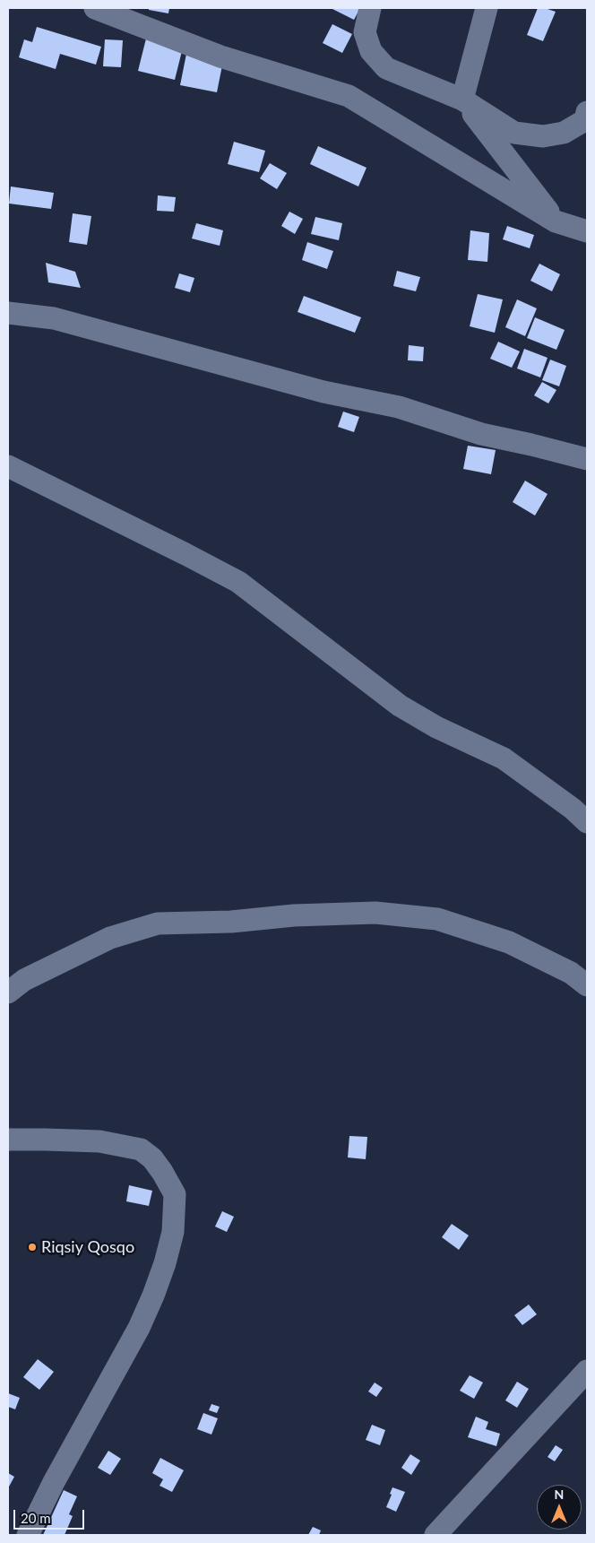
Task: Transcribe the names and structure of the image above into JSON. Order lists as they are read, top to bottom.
{
  "places": ["Riqsiy Qosqo"],
  "scale_bar": "20 m",
  "north": "top"
}
